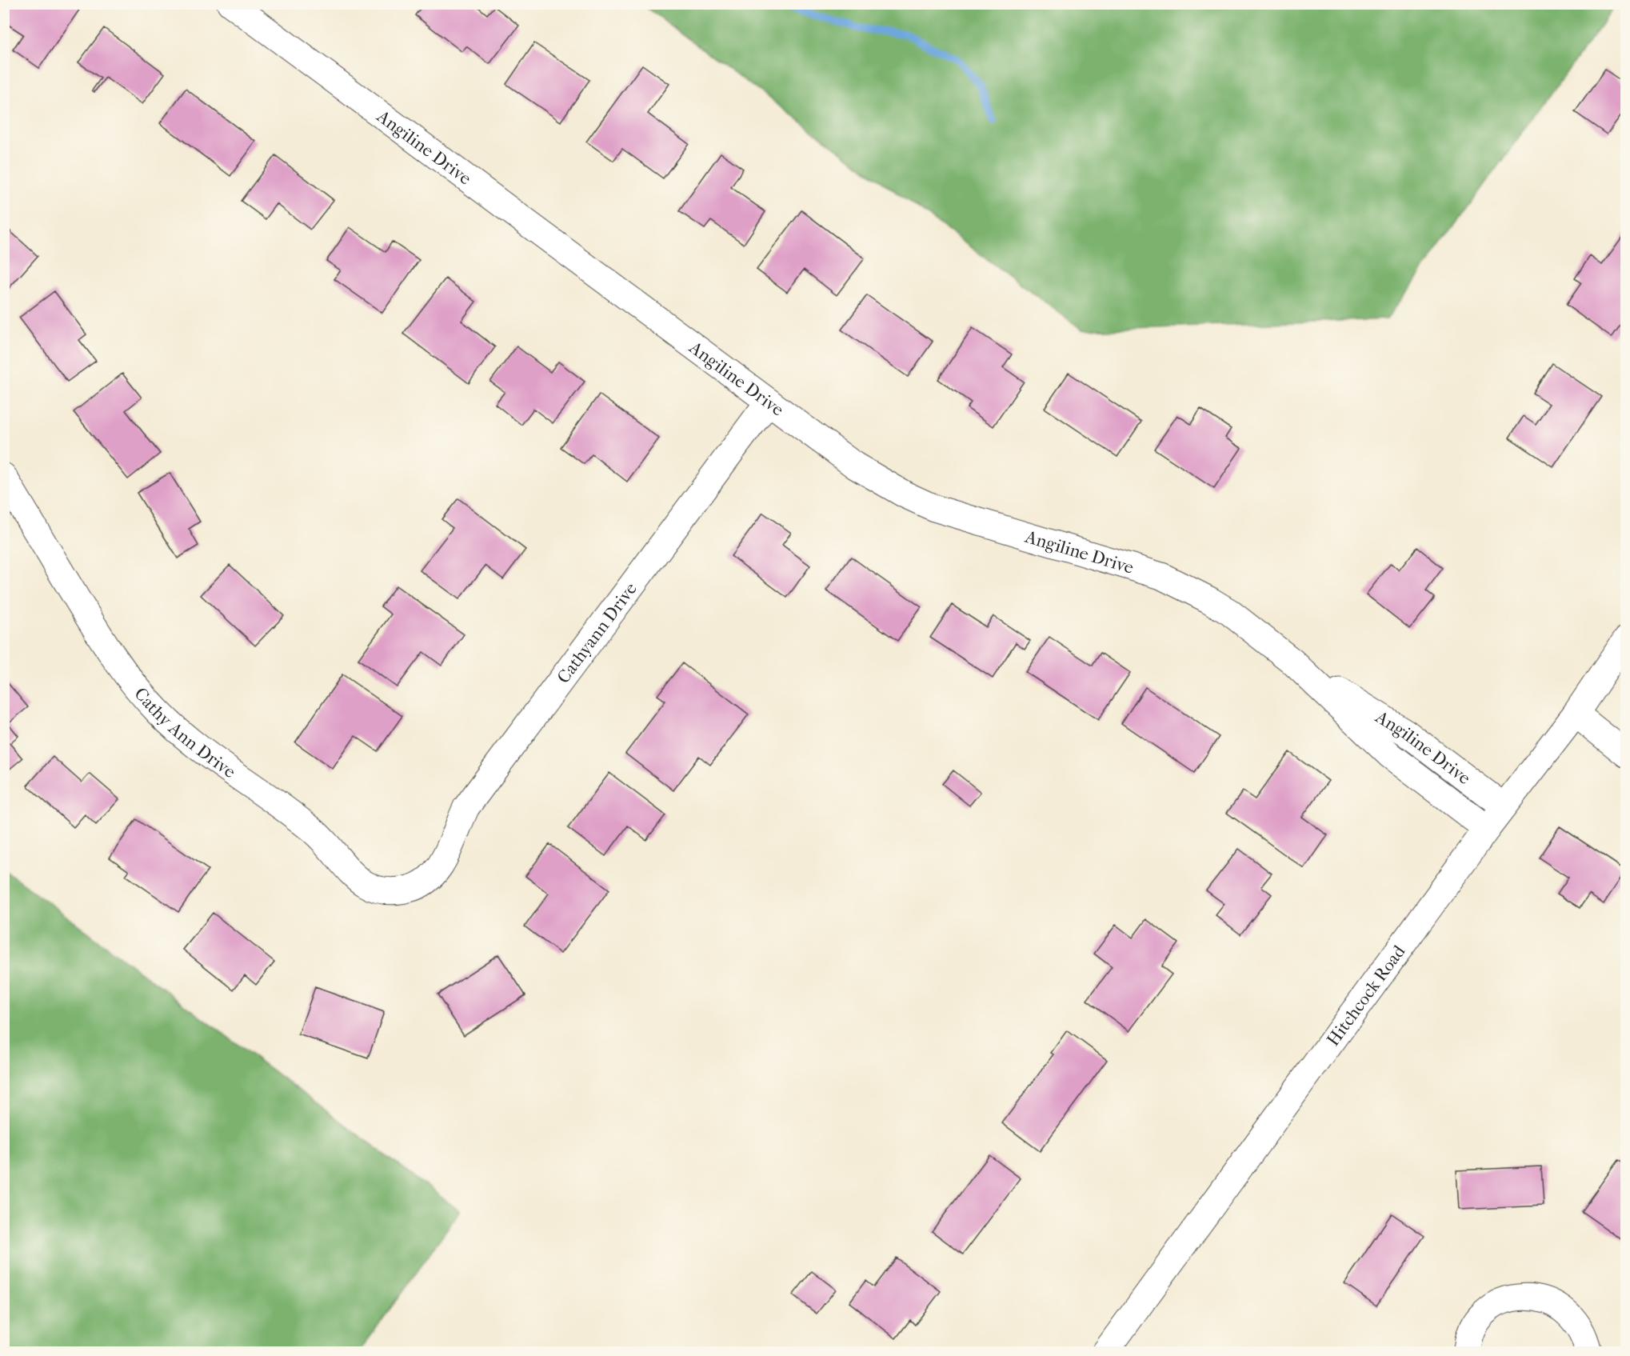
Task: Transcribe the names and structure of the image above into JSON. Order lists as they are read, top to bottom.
{
  "streets": {
    "street": [
      "Angiline Drive",
      "Cathyann Drive",
      "Cathy Ann Drive",
      "Hitchcock Road"
    ]
  },
  "crossings": [
    ["Angiline Drive", "Cathyann Drive"],
    ["Angiline Drive", "Hitchcock Road"],
    ["Cathyann Drive", "Cathy Ann Drive"]
  ]
}
